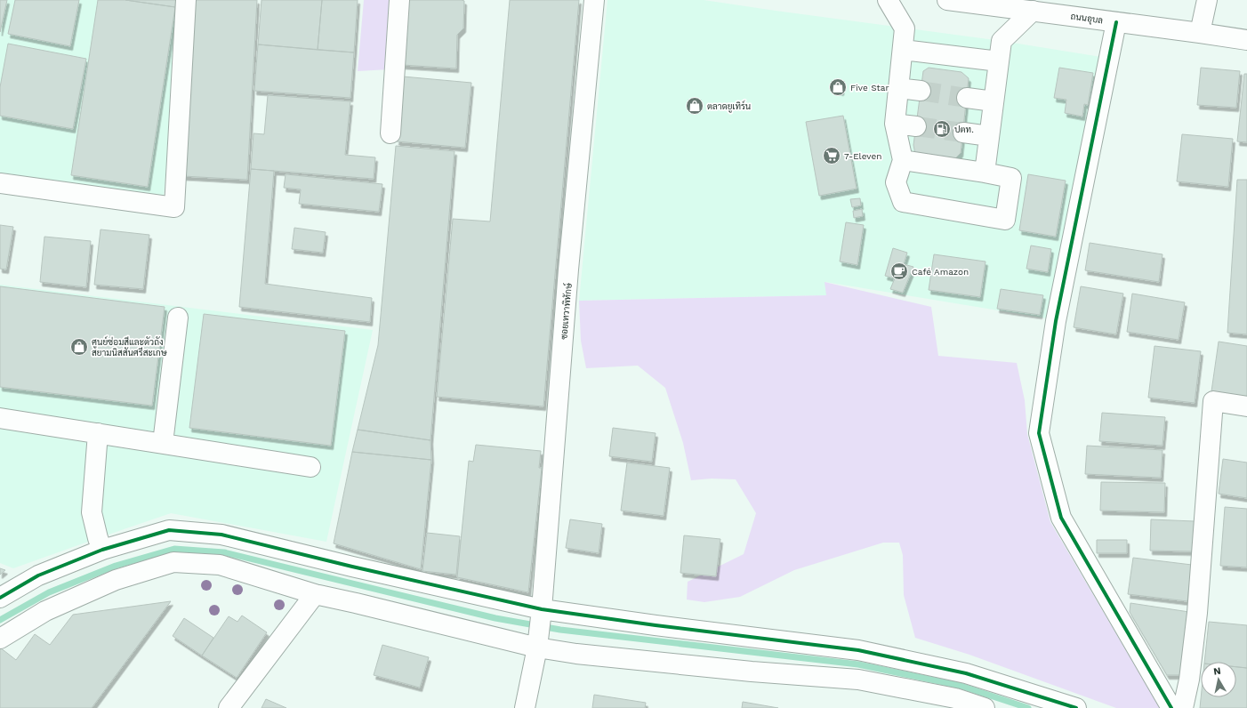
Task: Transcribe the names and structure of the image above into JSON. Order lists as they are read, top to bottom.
{
  "streets": {
    "street": ["ถนนอุบล", "ซอยเทวาพิทักษ์"]
  },
  "places": {
    "shop": ["Five Star", "ตลาดยูเทิร์น", "ศูนย์ซ่อมสีและตัวถัง สยามนิสสันศรีสะเกษ"],
    "fuel station": ["ปตท."],
    "supermarket": ["7-Eleven"],
    "cafe": ["Café Amazon"]
  },
  "north": "top"
}
